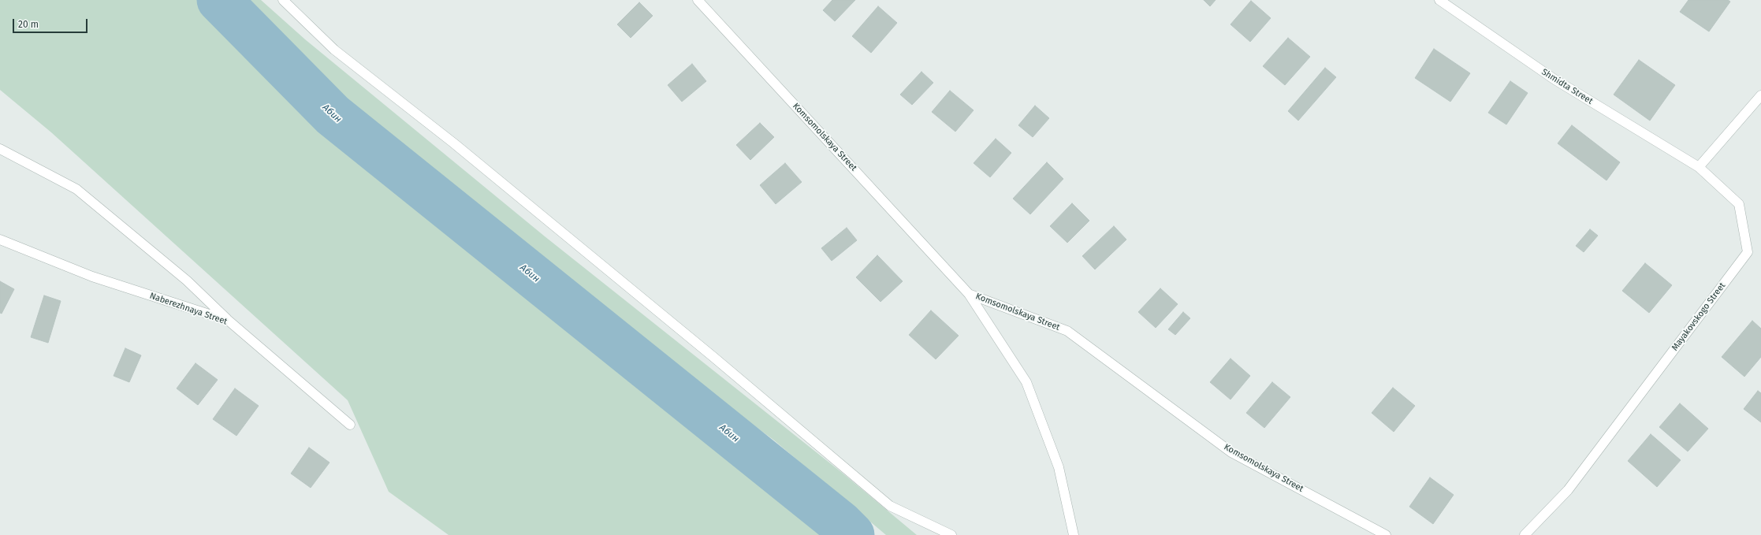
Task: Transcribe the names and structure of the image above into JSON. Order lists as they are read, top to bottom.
{
  "streets": {
    "street": [
      "Shmidta Street",
      "Komsomolskaya Street",
      "Naberezhnaya Street",
      "Mayakovskogo Street"
    ]
  },
  "crossings": [
    ["Shmidta Street", "Mayakovskogo Street"]
  ],
  "water": ["Абин"],
  "scale_bar": "20 m"
}
